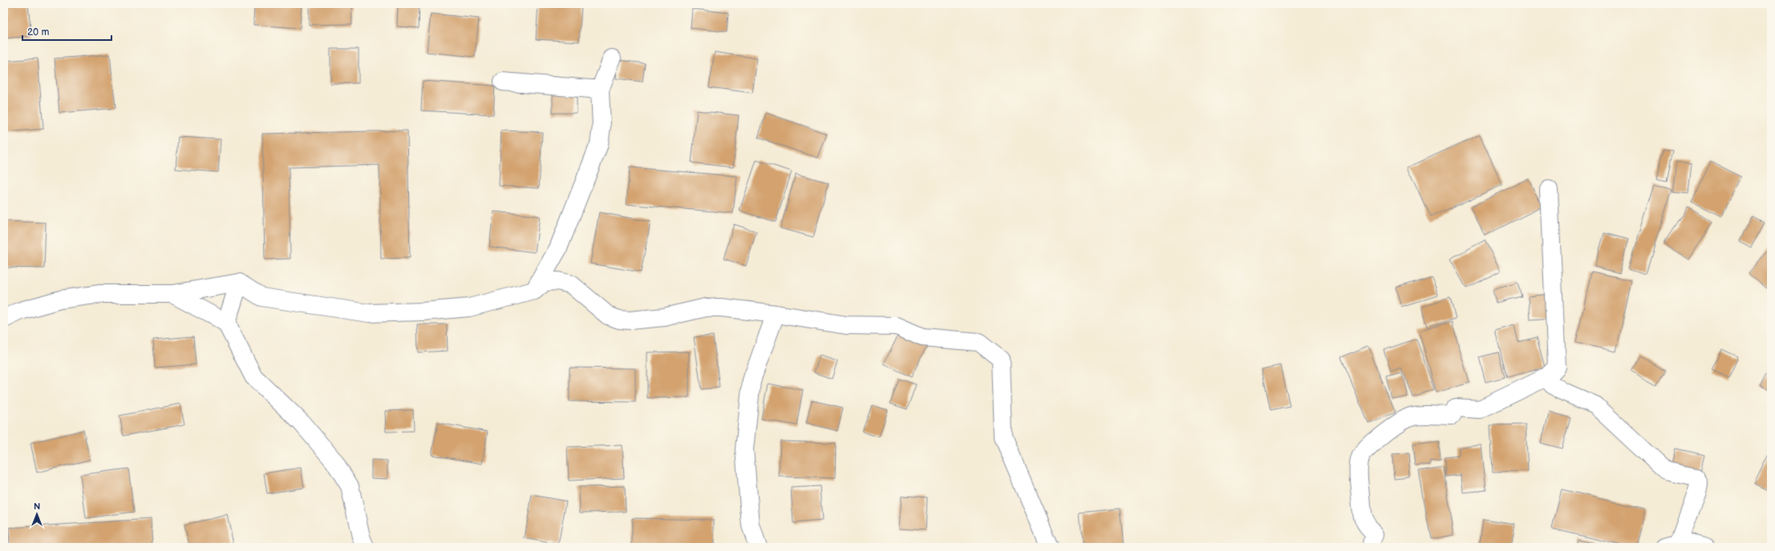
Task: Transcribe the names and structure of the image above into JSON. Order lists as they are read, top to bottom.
{
  "scale_bar": "20 m",
  "north": "top"
}
